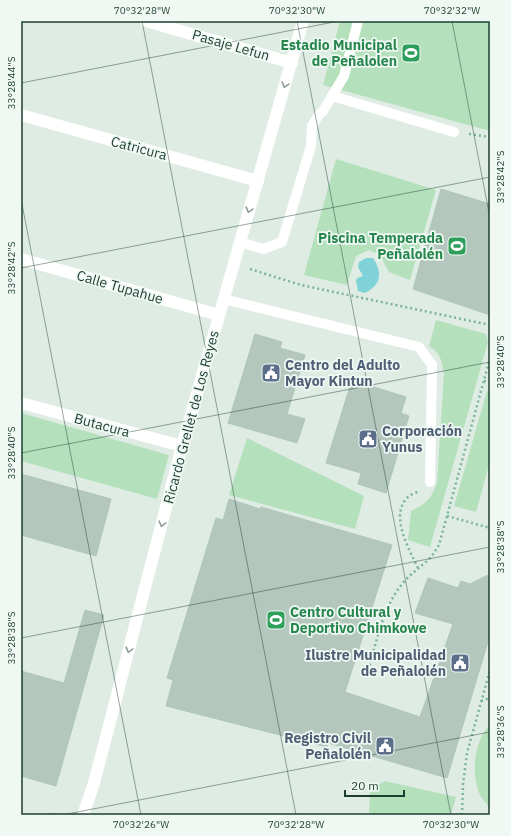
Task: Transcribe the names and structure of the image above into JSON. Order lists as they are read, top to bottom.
{
  "streets": {
    "street": [
      "Pasaje Lefun",
      "Catricura",
      "Calle Tupahue",
      "Ricardo Grellet de Los Reyes",
      "Butacura"
    ]
  },
  "crossings": [
    ["Pasaje Lefun", "Ricardo Grellet de Los Reyes"],
    ["Catricura", "Ricardo Grellet de Los Reyes"],
    ["Calle Tupahue", "Ricardo Grellet de Los Reyes"],
    ["Ricardo Grellet de Los Reyes", "Butacura"]
  ],
  "one_way": ["Ricardo Grellet de Los Reyes"],
  "places": {
    "sports": ["Estadio Municipal de Peñalolen", "Piscina Temperada Peñalolén", "Centro Cultural y Deportivo Chimkowe"],
    "public building": [
      "Centro del Adulto Mayor Kintun",
      "Corporación Yunus",
      "Ilustre Municipalidad de Peñalolén",
      "Registro Civil Peñalolén"
    ]
  },
  "scale_bar": "20 m",
  "coordinates": [
    "70°32'28\"W",
    "70°32'30\"W",
    "70°32'32\"W",
    "33°28'44\"S",
    "33°28'42\"S",
    "33°28'40\"S",
    "33°28'38\"S",
    "33°28'36\"S",
    "70°32'26\"W"
  ]
}
